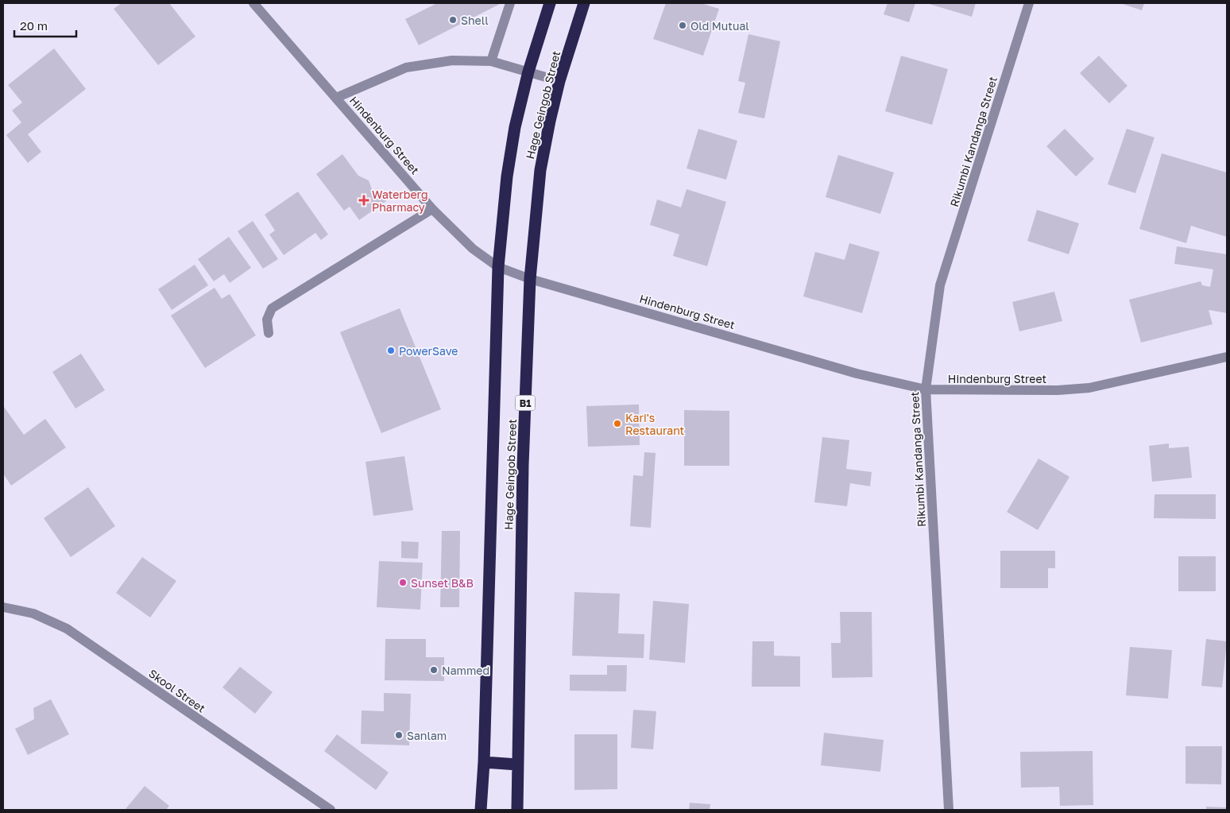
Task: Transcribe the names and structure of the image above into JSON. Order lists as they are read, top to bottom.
{
  "streets": {
    "highway": ["Hage Geingob Street", "B1"],
    "street": ["Hindenburg Street", "Rikumbi Kandanga Street", "Skool Street"]
  },
  "crossings": [
    ["Hage Geingob Street", "Hindenburg Street"],
    ["Hindenburg Street", "Rikumbi Kandanga Street"]
  ],
  "places": {
    "other": [
      "Shell",
      "Old Mutual",
      "PowerSave",
      "Kari's Restaurant",
      "Sunset B&B",
      "Nammed",
      "Sanlam"
    ],
    "health": ["Waterberg Pharmacy"]
  },
  "scale_bar": "20 m"
}
